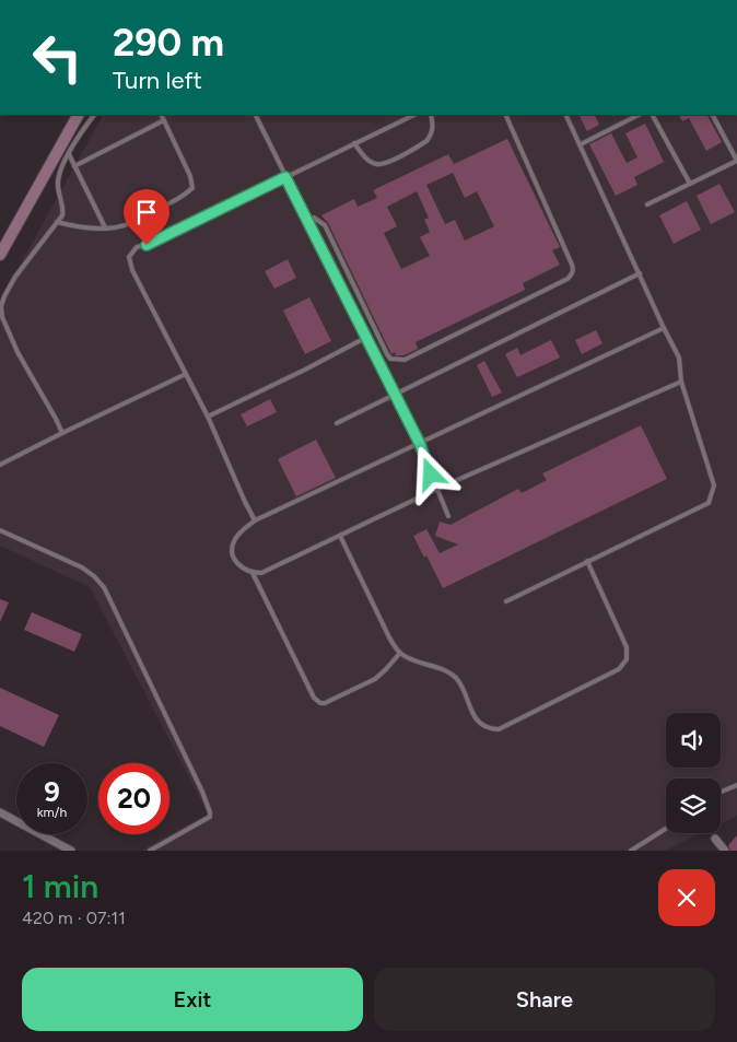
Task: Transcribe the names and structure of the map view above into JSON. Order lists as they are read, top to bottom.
{
  "page": {
    "turn": ["290 m", "Turn left"],
    "speed": "9 km/h",
    "limit": "20",
    "heading": ["1 min", "420 m · 07:11"],
    "buttons": ["Exit", "Share"]
  }
}
